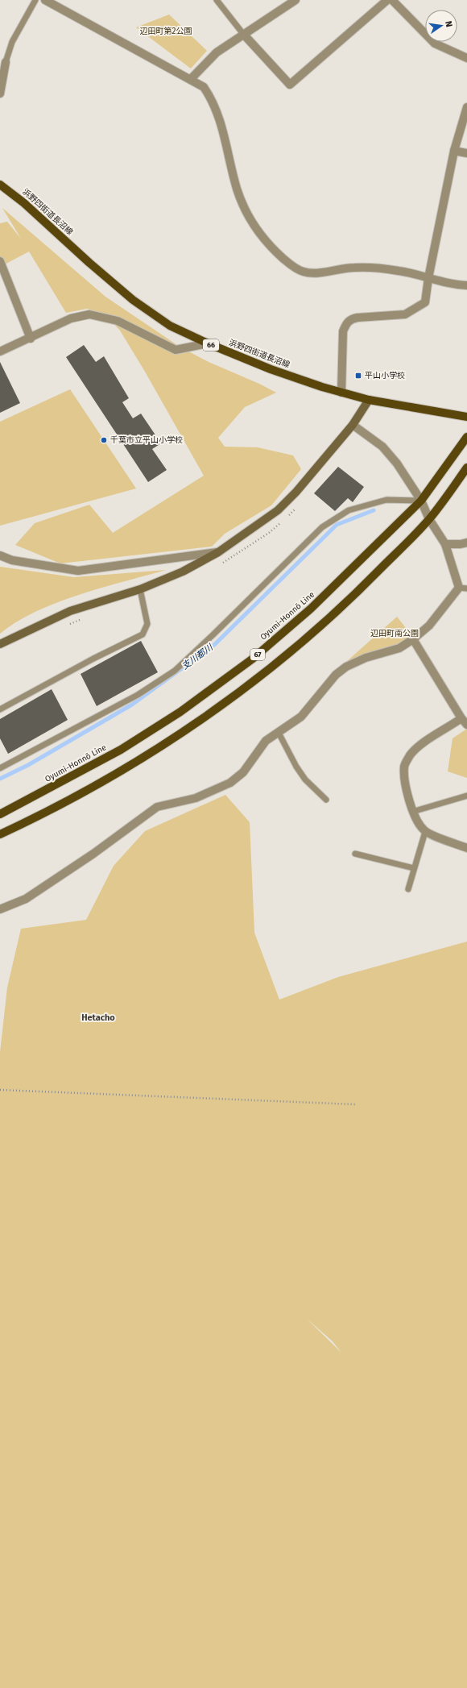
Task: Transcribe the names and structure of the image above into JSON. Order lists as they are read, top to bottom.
{
  "streets": {
    "main road": [
      "浜野四街道長沼線",
      "66",
      "Oyumi-Honnō Line",
      "67"
    ]
  },
  "districts": ["Hetacho"],
  "water": ["支川都川"],
  "parks": ["辺田町第2公園", "辺田町南公園"],
  "places": {
    "transit": ["平山小学校"],
    "other": ["千葉市立平山小学校"]
  },
  "north": "right"
}
